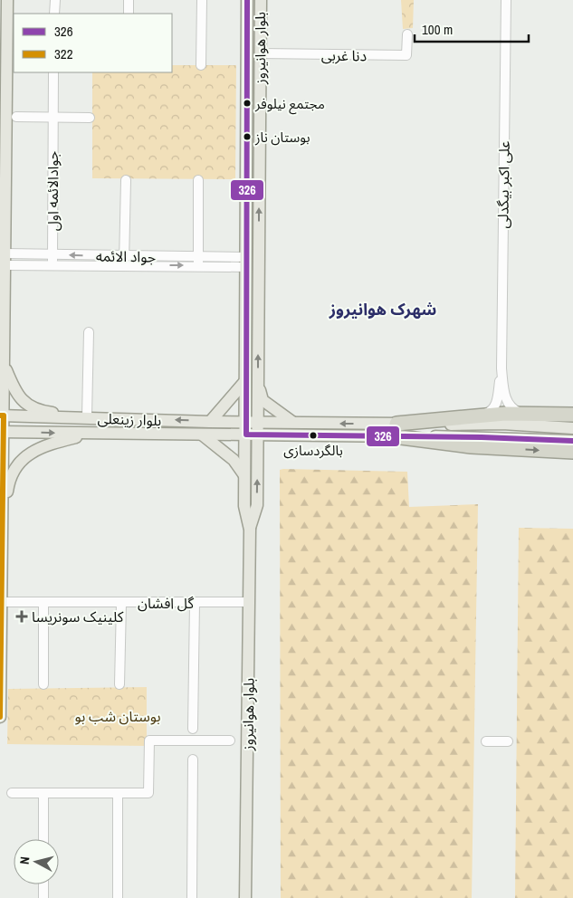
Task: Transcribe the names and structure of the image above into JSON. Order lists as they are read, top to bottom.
{
  "streets": {
    "main road": ["بلوار هوانیروز", "بلوار زینعلی"],
    "street": [
      "دنا غربی",
      "علی اکبر بیگدلی",
      "جوادالائمه اول",
      "جواد الائمه",
      "گل افشان"
    ]
  },
  "crossings": [
    ["بلوار هوانیروز", "دنا غربی"],
    ["بلوار هوانیروز", "جواد الائمه"],
    ["بلوار هوانیروز", "بلوار زینعلی"],
    ["بلوار هوانیروز", "گل افشان"],
    ["جوادالائمه اول", "جواد الائمه"]
  ],
  "districts": ["شهرک هوانیروز"],
  "parks": ["بوستان شب بو"],
  "places": {
    "other": ["مجتمع نیلوفر", "بوستان ناز", "بالگردسازی"],
    "health": ["کلینیک سونریسا"]
  },
  "lines": ["transit line 326", "transit line 322"],
  "legend": ["326", "322"],
  "scale_bar": "100 m",
  "north": "left"
}
